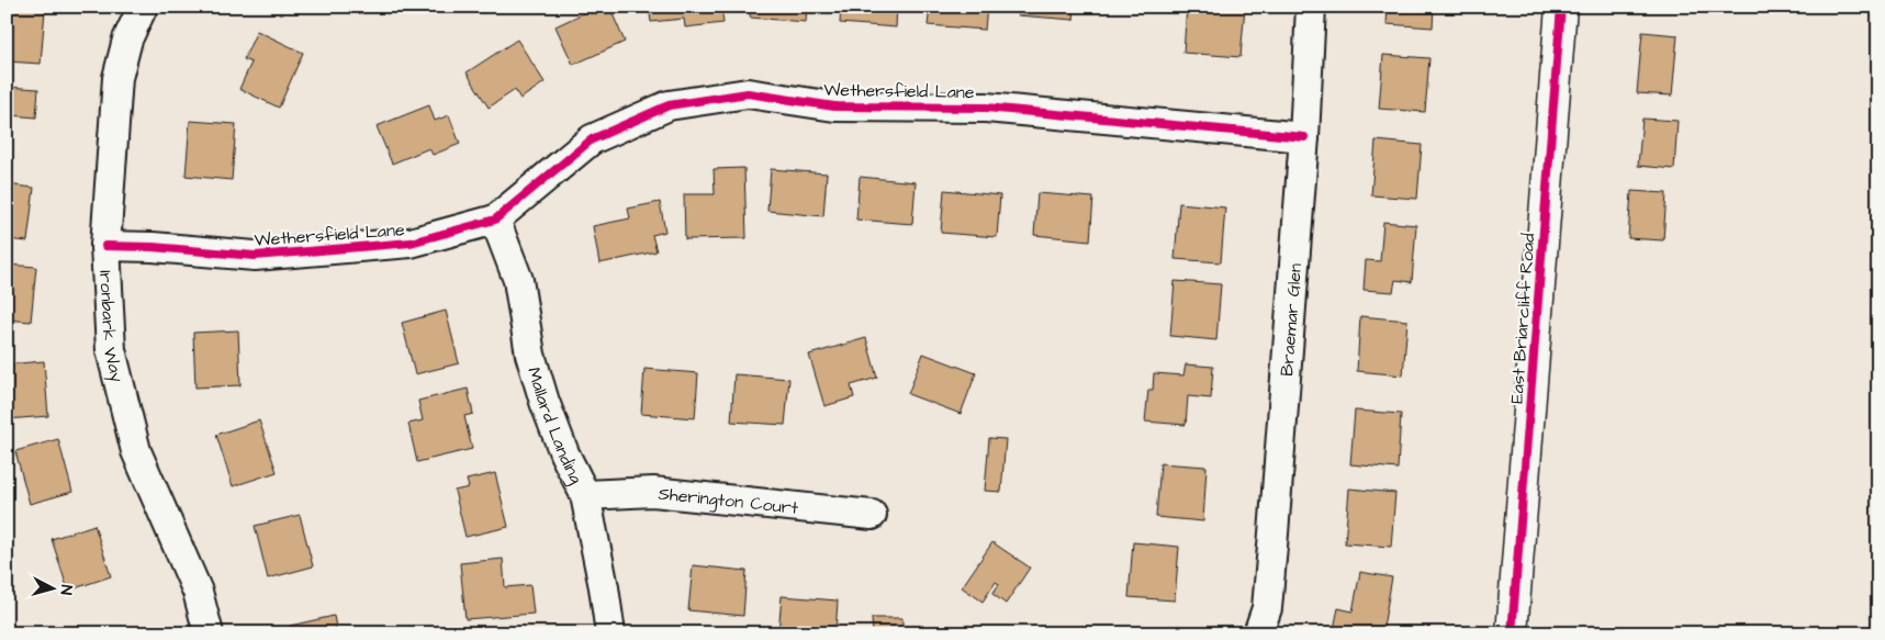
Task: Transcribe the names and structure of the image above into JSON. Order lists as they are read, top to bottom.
{
  "streets": {
    "street": [
      "Wethersfield Lane",
      "East Briarcliff Road",
      "Braemar Glen",
      "Ironbark Way",
      "Mallard Landing",
      "Sherington Court"
    ]
  },
  "crossings": [
    ["Wethersfield Lane", "Braemar Glen"],
    ["Wethersfield Lane", "Ironbark Way"],
    ["Wethersfield Lane", "Mallard Landing"],
    ["Mallard Landing", "Sherington Court"]
  ],
  "north": "right"
}
